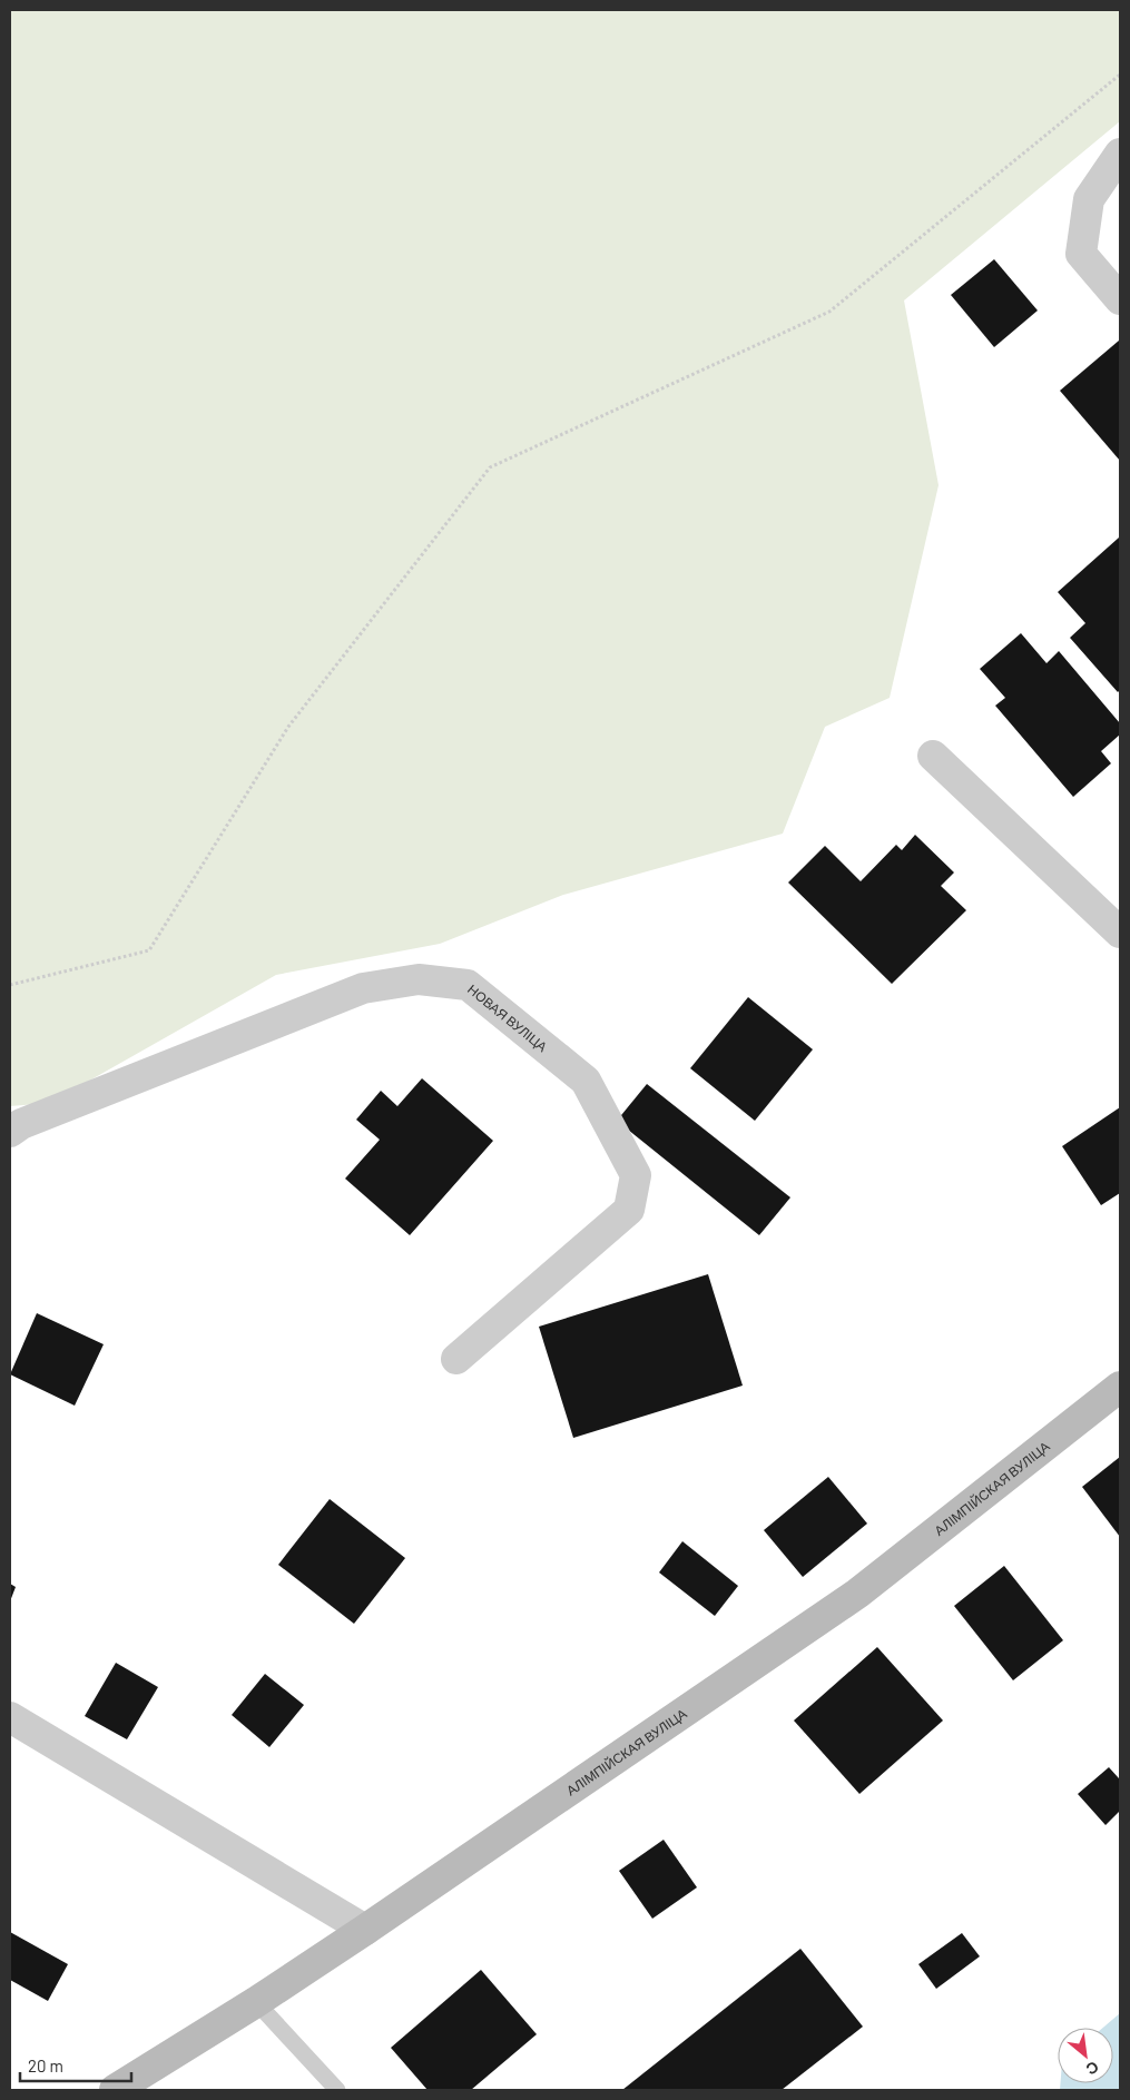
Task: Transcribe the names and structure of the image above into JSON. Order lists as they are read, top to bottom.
{
  "streets": {
    "street": ["НОВАЯ ВУЛІЦА", "АЛІМПІЙСКАЯ ВУЛІЦА"]
  },
  "scale_bar": "20 m",
  "north": "bottom right"
}
